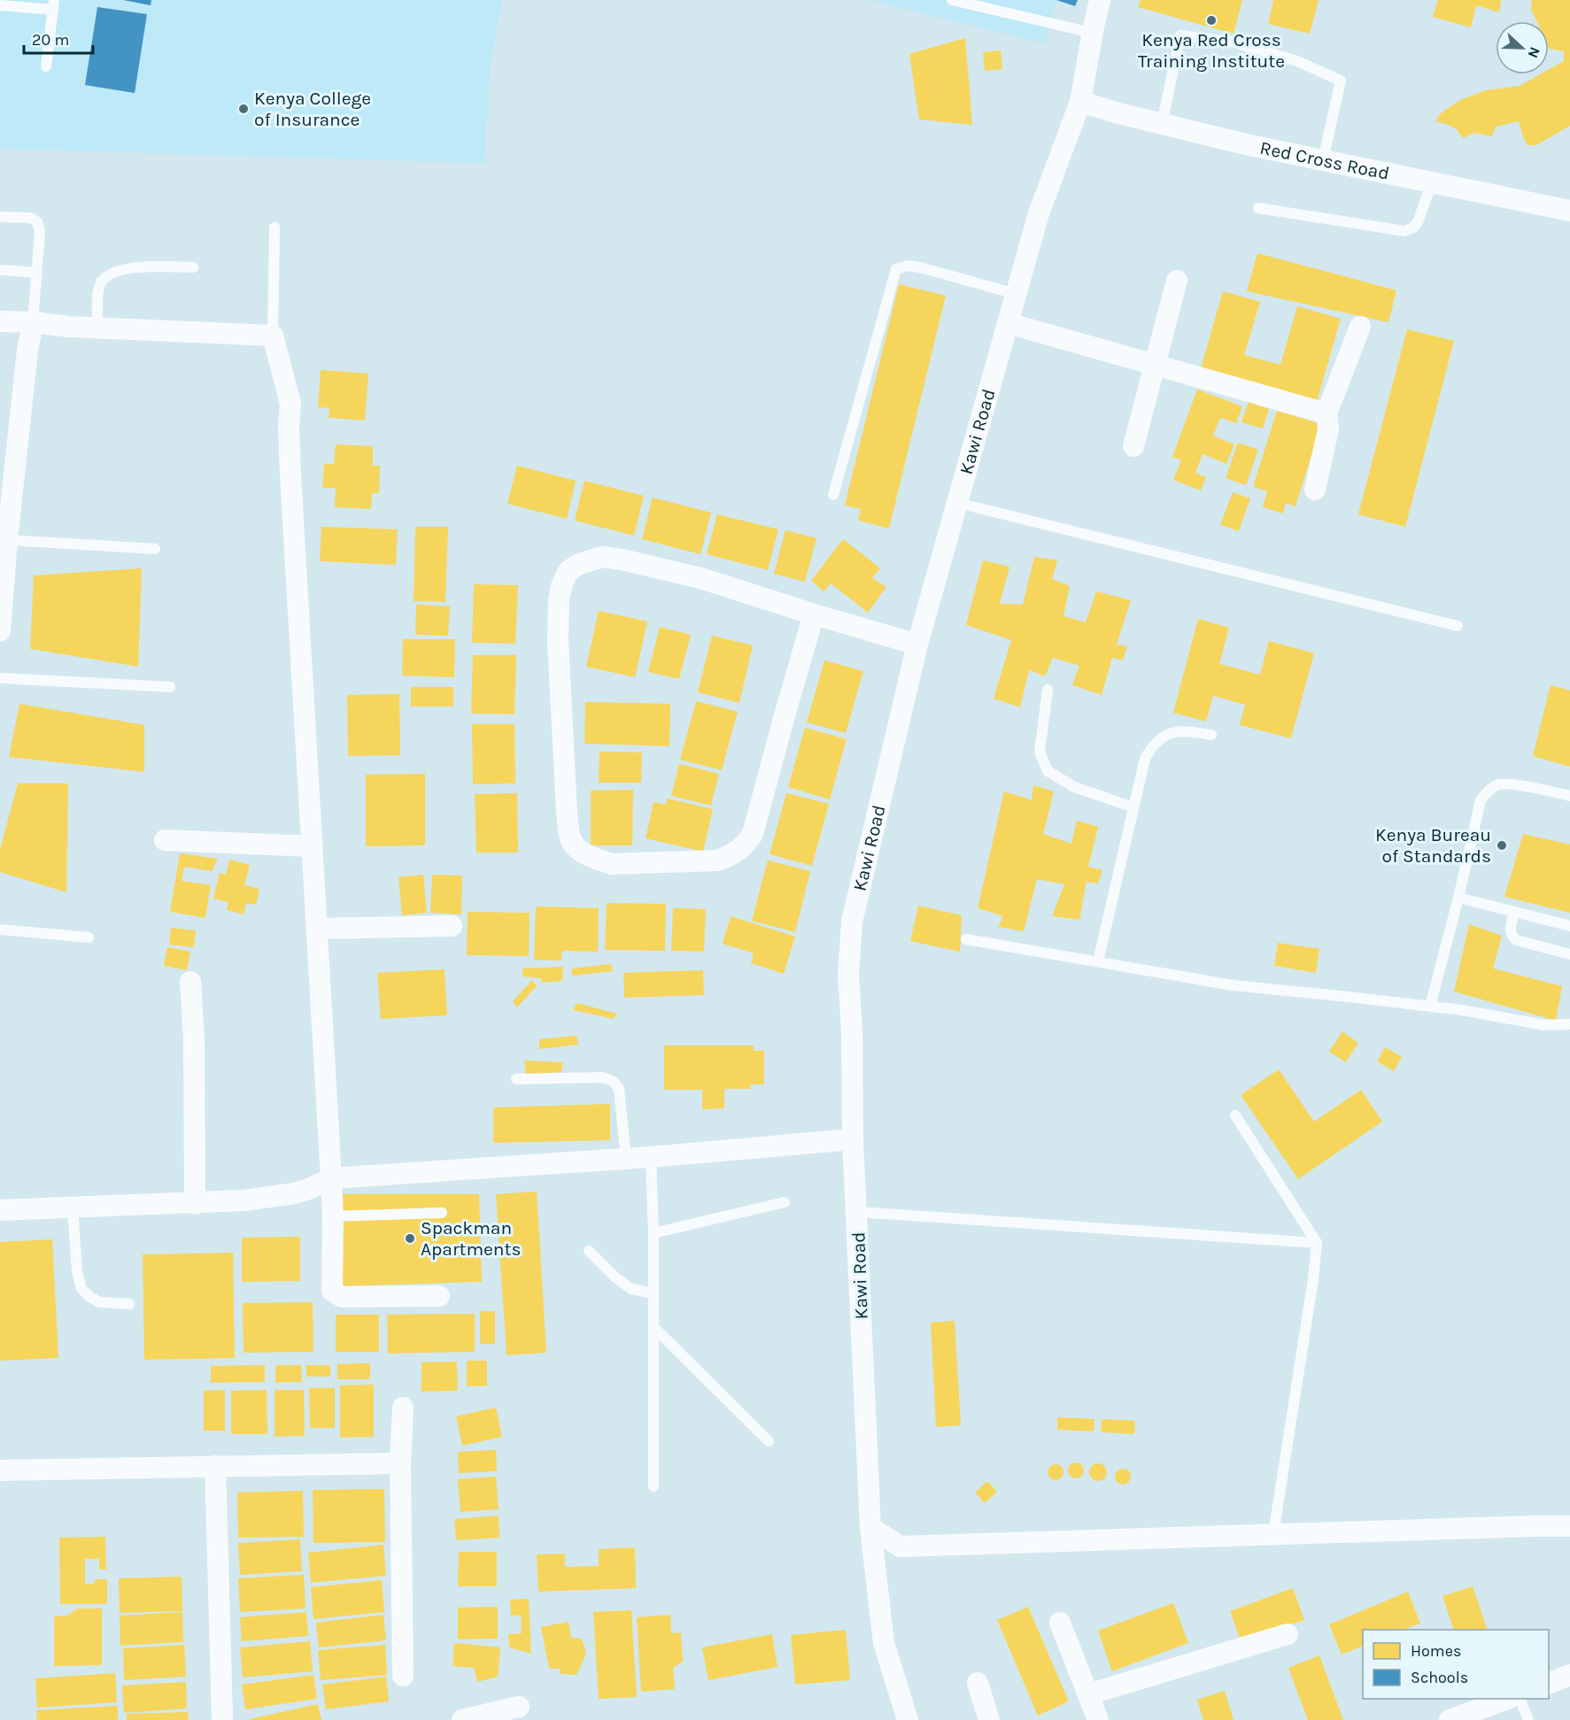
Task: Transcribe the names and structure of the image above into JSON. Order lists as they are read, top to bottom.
{
  "streets": {
    "street": ["Red Cross Road", "Kawi Road"]
  },
  "crossings": [
    ["Red Cross Road", "Kawi Road"]
  ],
  "places": [
    "Kenya Red Cross Training Institute",
    "Kenya College of Insurance",
    "Kenya Bureau of Standards",
    "Spackman Apartments"
  ],
  "legend": ["Homes", "Schools"],
  "scale_bar": "20 m",
  "north": "right"
}
